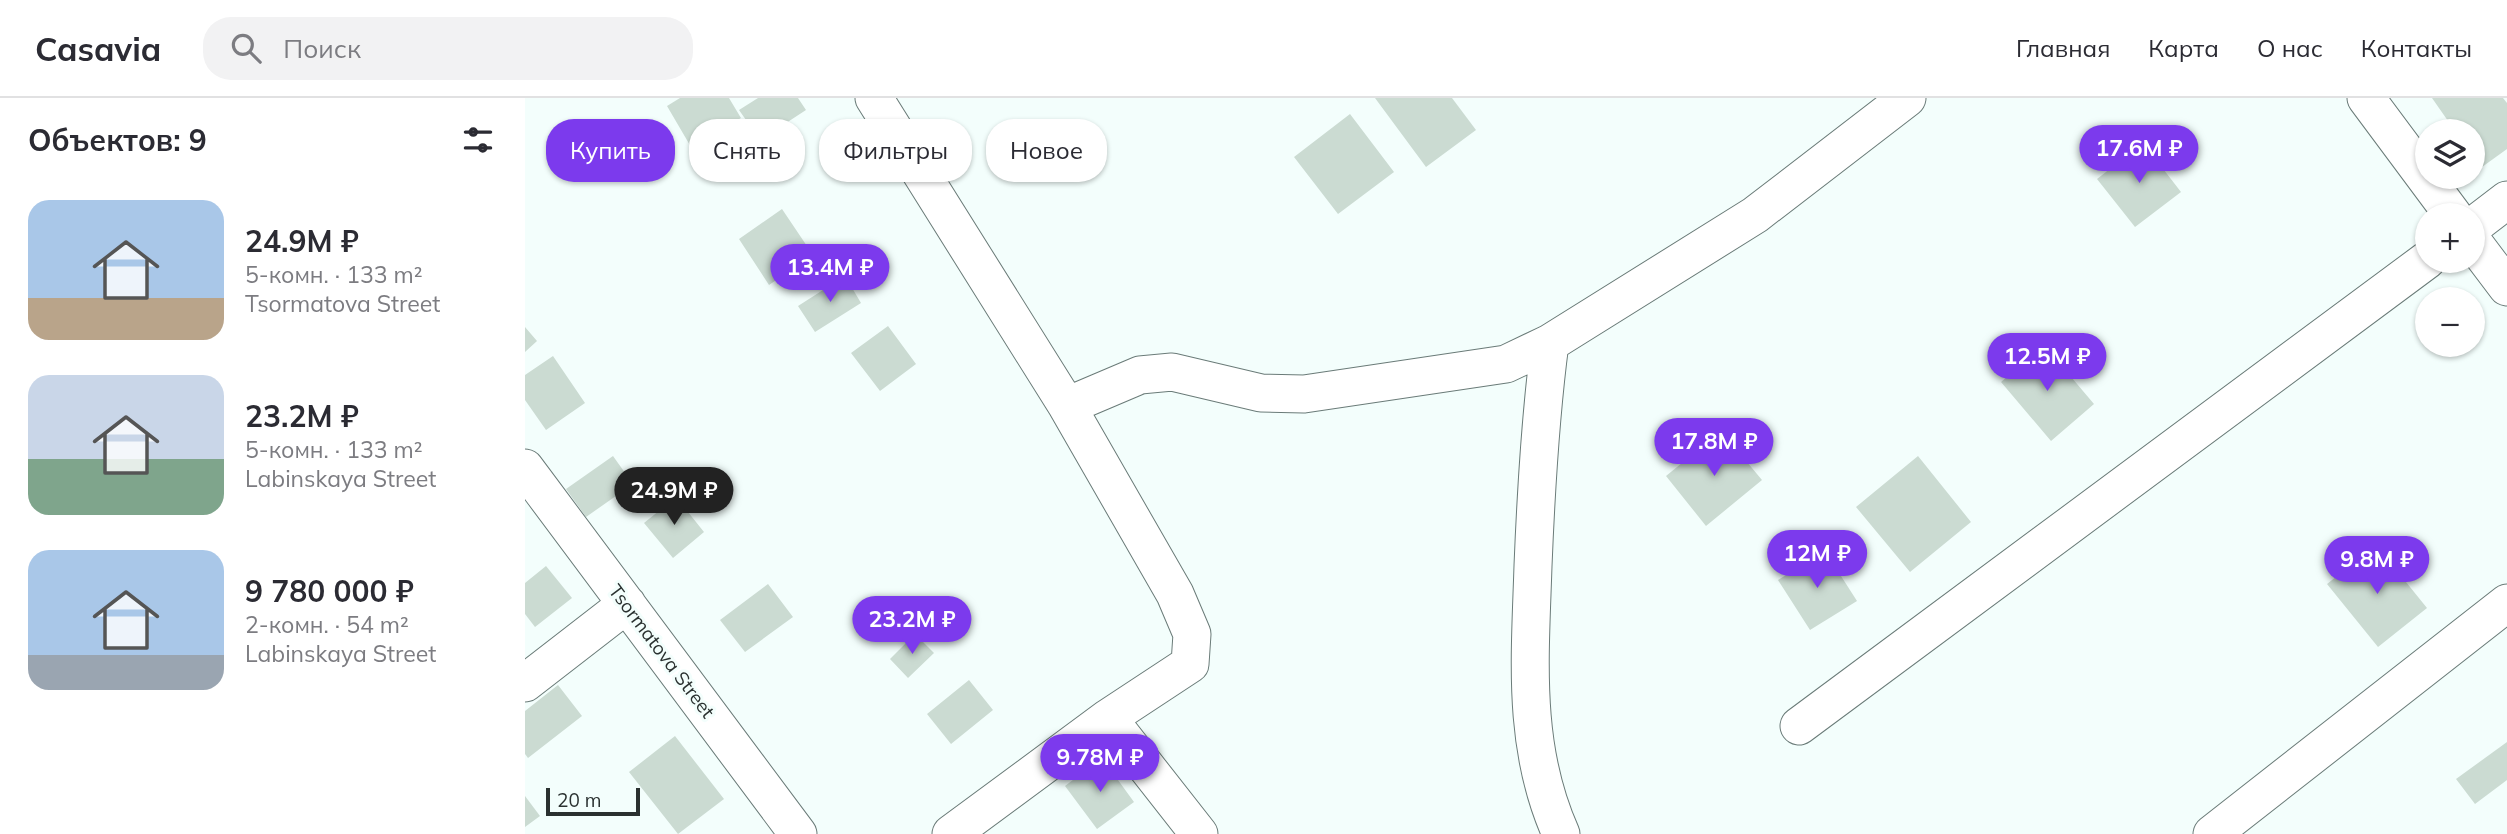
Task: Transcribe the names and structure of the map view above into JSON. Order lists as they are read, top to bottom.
{
  "streets": {
    "street": ["Tsormatova Street"]
  },
  "scale_bar": "20 m",
  "page": {
    "header": "Casavia",
    "search": "Поиск",
    "nav": [
      "Главная",
      "Карта",
      "О нас",
      "Контакты"
    ],
    "heading": "Объектов: 9",
    "map_buttons": ["+", "−"],
    "chip": [
      "Купить",
      "Снять",
      "Фильтры",
      "Новое"
    ],
    "price": [
      "17.6M ₽",
      "13.4M ₽",
      "12.5M ₽",
      "17.8M ₽",
      "24.9M ₽",
      "12M ₽",
      "9.8M ₽",
      "23.2M ₽",
      "9.78M ₽"
    ],
    "list": [
      {
        "name": "24.9M ₽",
        "note": "5-комн. · 133 m² · Tsormatova Street"
      },
      {
        "name": "23.2M ₽",
        "note": "5-комн. · 133 m² · Labinskaya Street"
      },
      {
        "name": "9 780 000 ₽",
        "note": "2-комн. · 54 m² · Labinskaya Street"
      }
    ],
    "scale": "20 m"
  }
}
